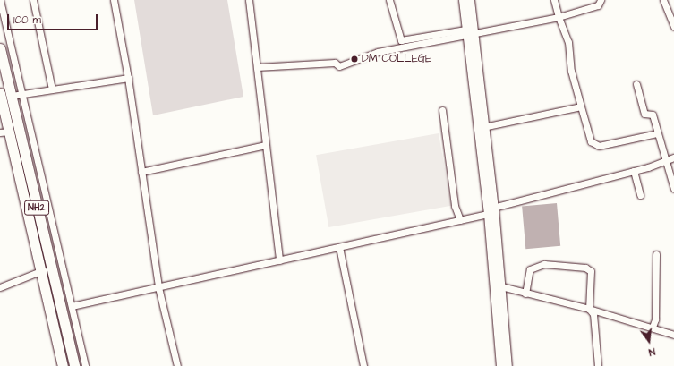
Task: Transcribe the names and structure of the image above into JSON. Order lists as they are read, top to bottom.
{
  "streets": {
    "highway": ["NH2"]
  },
  "places": ["DM COLLEGE"],
  "scale_bar": "100 m",
  "north": "bottom"
}
